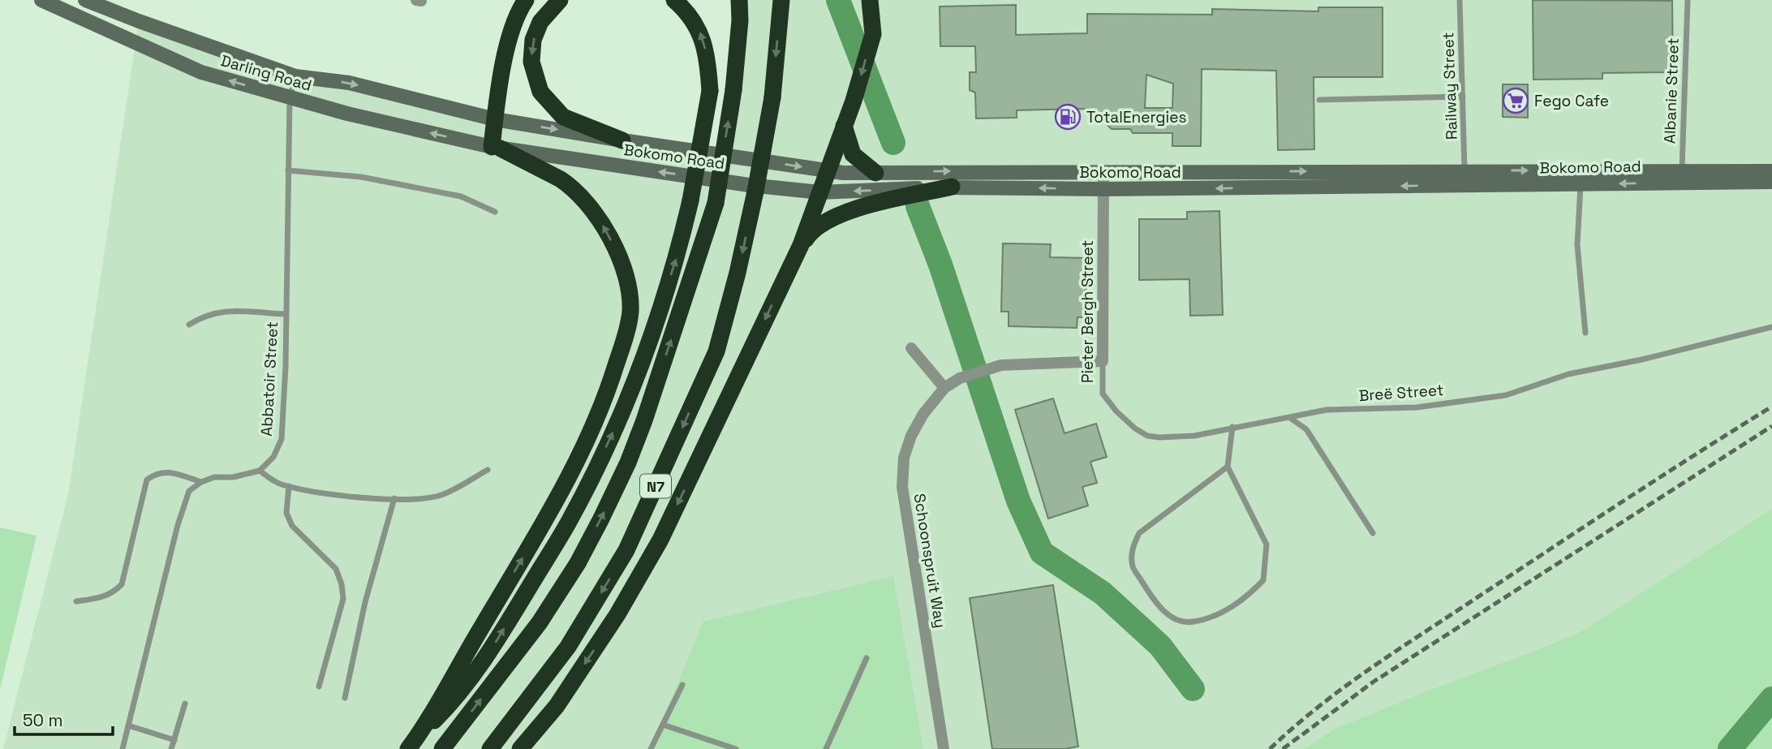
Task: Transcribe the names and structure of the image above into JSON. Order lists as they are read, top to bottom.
{
  "streets": {
    "highway": ["N7"],
    "main road": ["Darling Road", "Bokomo Road"],
    "street": ["Pieter Bergh Street", "Schoonspruit Way"],
    "lane": [
      "Railway Street",
      "Albanie Street",
      "Abbatoir Street",
      "Breë Street"
    ]
  },
  "crossings": [
    ["Darling Road", "Bokomo Road"],
    ["Darling Road", "Abbatoir Street"],
    ["Railway Street", "Bokomo Road"],
    ["Albanie Street", "Bokomo Road"],
    ["Bokomo Road", "Pieter Bergh Street"],
    ["Pieter Bergh Street", "Breë Street"],
    ["Pieter Bergh Street", "Schoonspruit Way"]
  ],
  "places": {
    "supermarket": ["Fego Cafe"],
    "fuel station": ["TotalEnergies"]
  },
  "scale_bar": "50 m"
}
